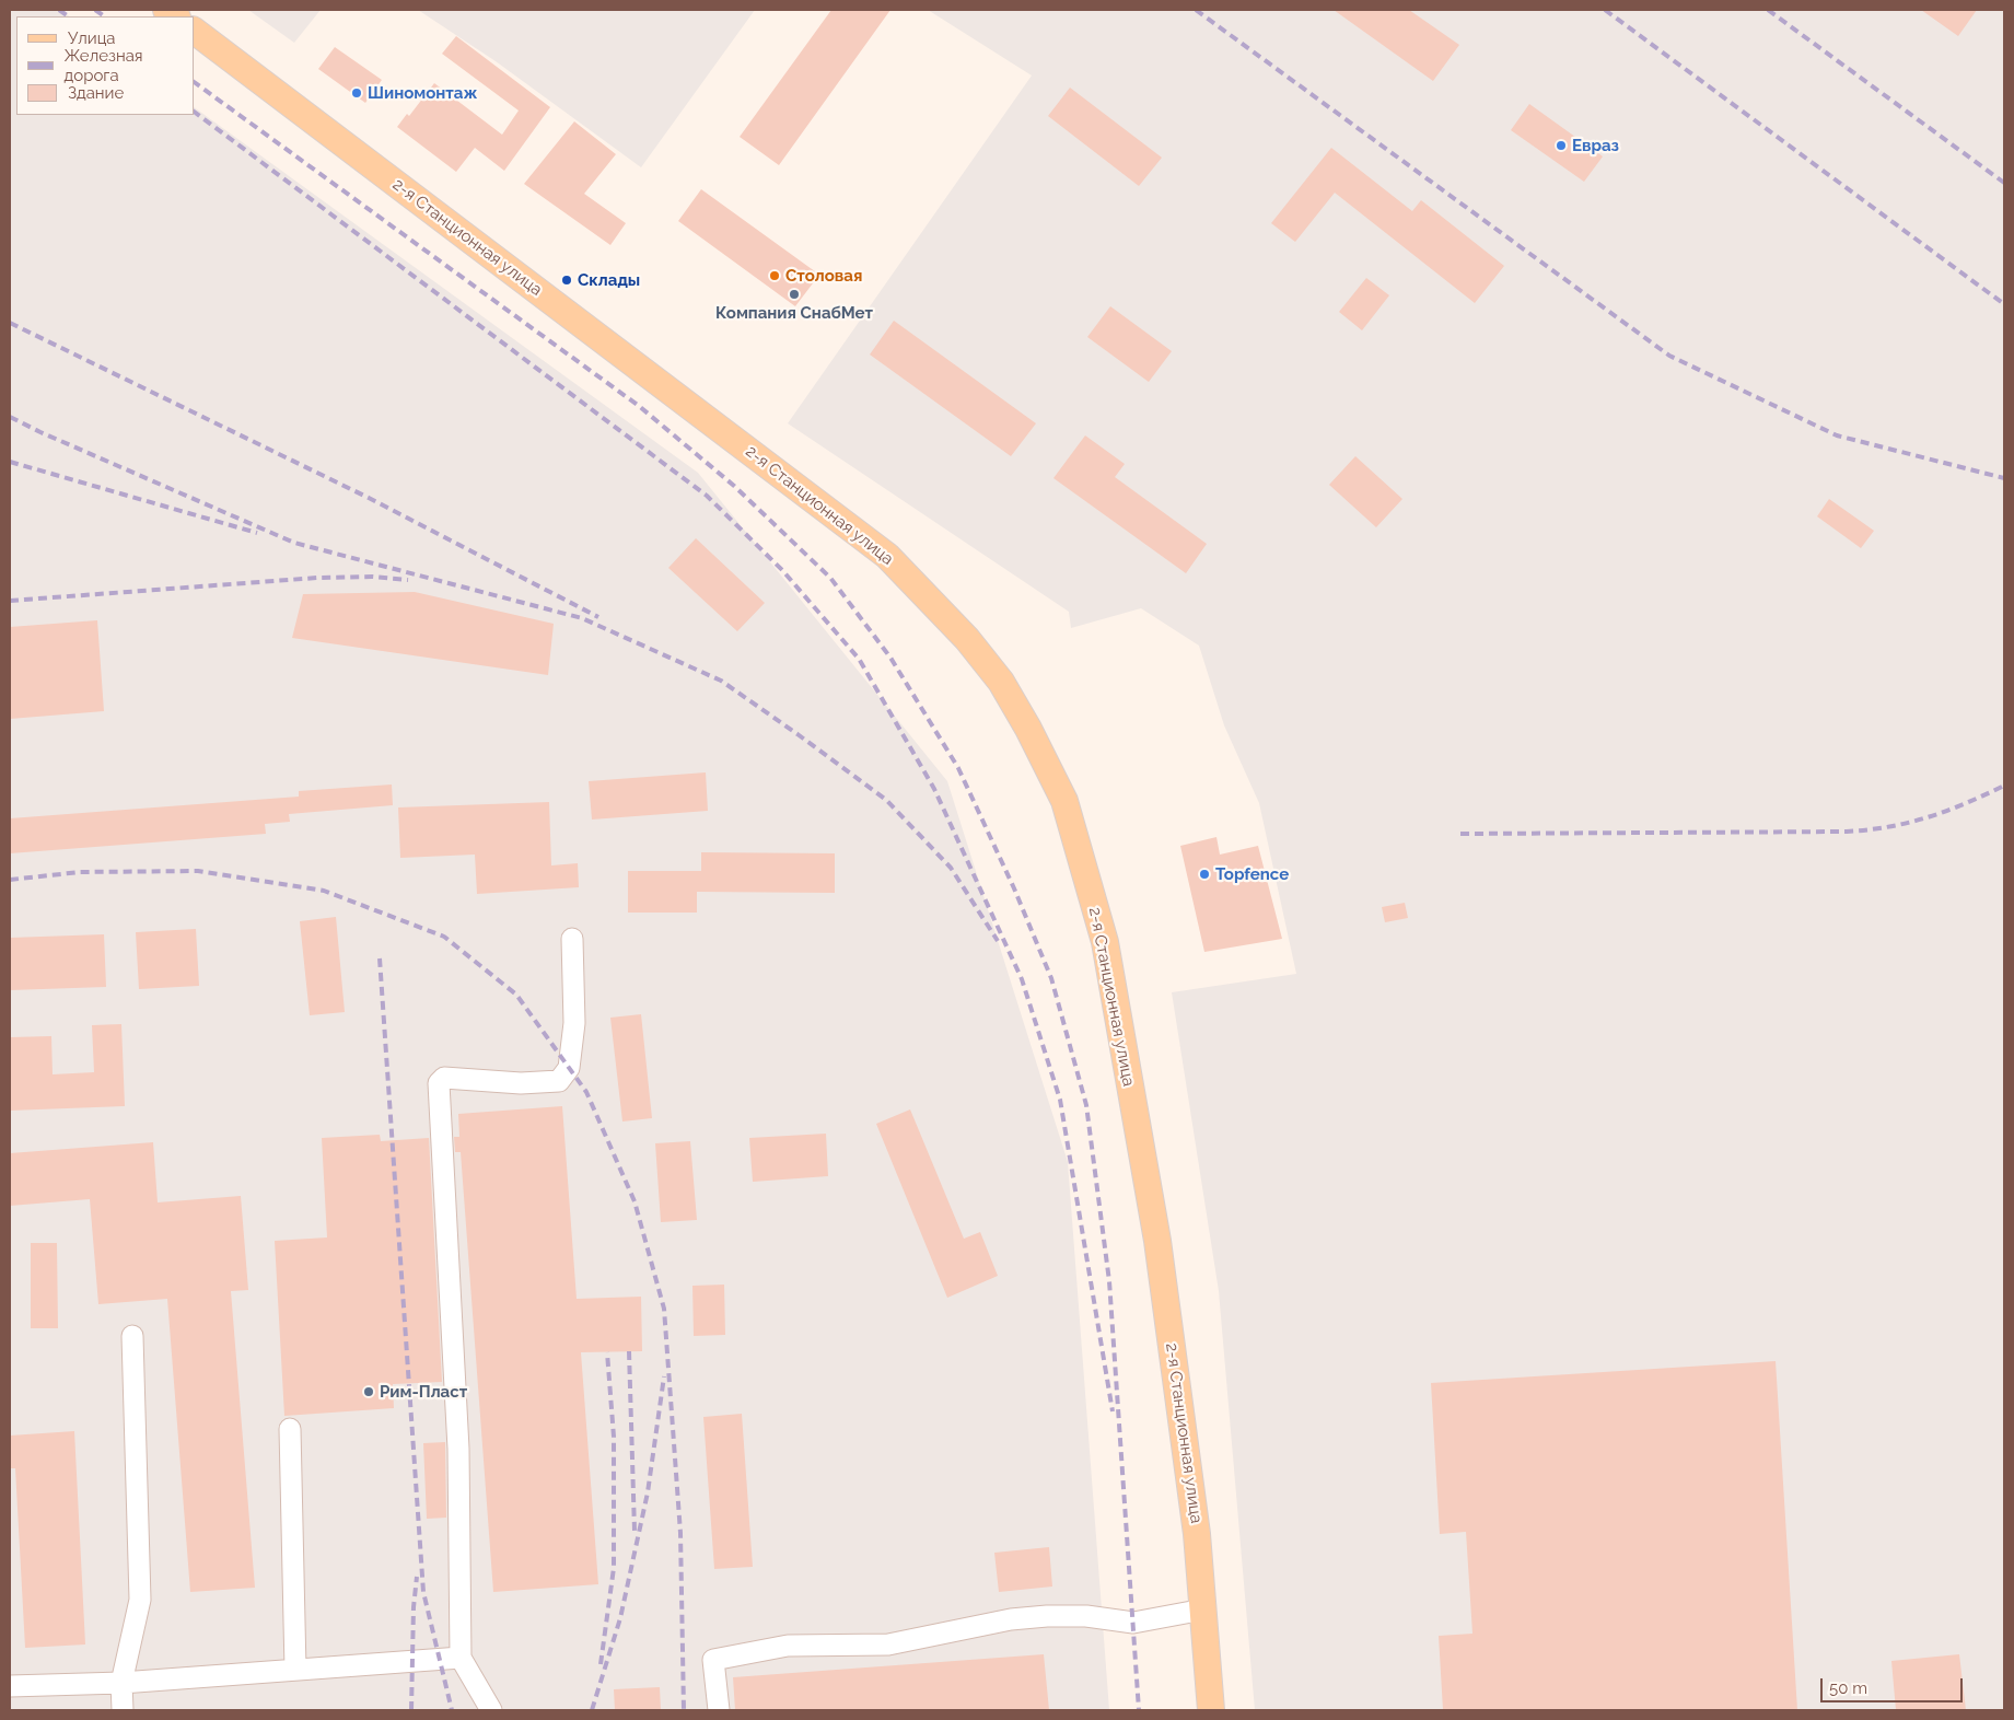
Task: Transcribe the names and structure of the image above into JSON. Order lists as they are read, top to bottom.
{
  "streets": {
    "main road": ["2-я Станционная улица"]
  },
  "places": [
    "Шиномонтаж",
    "Евраз",
    "Столовая",
    "Склады",
    "Компания СнабМет",
    "Topfence",
    "Рим-Пласт"
  ],
  "legend": ["Улица", "Железная дорога", "Здание"],
  "scale_bar": "50 m"
}
